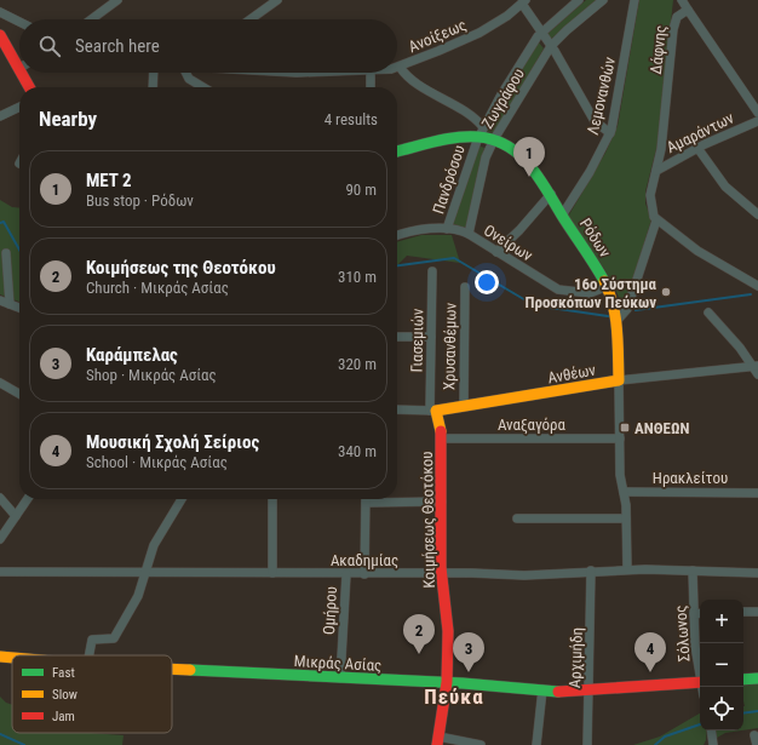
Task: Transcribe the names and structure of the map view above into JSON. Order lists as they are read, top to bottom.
{
  "streets": {
    "street": [
      "Ανοίξεως",
      "Δάφνης",
      "Λεμονανθών",
      "Ζωγράφου",
      "Αμαράντων",
      "Πανδρόσου",
      "Ρόδων",
      "Ονείρων",
      "Γιασεμιών",
      "Χρυσανθέμων",
      "Ανθέων",
      "Αναξαγόρα",
      "Ηρακλείτου",
      "Κοιμήσεως Θεοτόκου",
      "Ακαδημίας",
      "Ομήρου",
      "Σόλωνος",
      "Αρχιμήδη",
      "Μικράς Ασίας"
    ]
  },
  "crossings": [
    ["Δάφνης", "Αμαράντων"],
    ["Λεμονανθών", "Ρόδων"],
    ["Ζωγράφου", "Ρόδων"],
    ["Ζωγράφου", "Ονείρων"],
    ["Πανδρόσου", "Ρόδων"],
    ["Πανδρόσου", "Ονείρων"],
    ["Ρόδων", "Ονείρων"],
    ["Ρόδων", "Ανθέων"],
    ["Ρόδων", "Αναξαγόρα"],
    ["Ρόδων", "Ηρακλείτου"],
    ["Ρόδων", "Ακαδημίας"],
    ["Γιασεμιών", "Ανθέων"],
    ["Γιασεμιών", "Κοιμήσεως Θεοτόκου"],
    ["Χρυσανθέμων", "Ανθέων"],
    ["Ανθέων", "Κοιμήσεως Θεοτόκου"],
    ["Αναξαγόρα", "Κοιμήσεως Θεοτόκου"],
    ["Κοιμήσεως Θεοτόκου", "Ακαδημίας"],
    ["Κοιμήσεως Θεοτόκου", "Μικράς Ασίας"],
    ["Ακαδημίας", "Ομήρου"],
    ["Ακαδημίας", "Σόλωνος"],
    ["Ακαδημίας", "Αρχιμήδη"],
    ["Ομήρου", "Μικράς Ασίας"],
    ["Αρχιμήδη", "Μικράς Ασίας"]
  ],
  "districts": ["Πεύκα"],
  "places": {
    "other": ["16ο Σύστημα Προσκόπων Πεύκων"],
    "transit": ["ΑΝΘΕΩΝ"]
  },
  "legend": ["Fast", "Slow", "Jam"],
  "page": {
    "search": "Search here",
    "heading": ["Nearby", "4 results"],
    "pins": [
      "1",
      "2",
      "3",
      "4"
    ],
    "list": [
      {
        "mark": "1",
        "name": "ΜΕΤ 2",
        "note": "Bus stop · Ρόδων",
        "value": "90 m"
      },
      {
        "mark": "2",
        "name": "Κοιμήσεως της Θεοτόκου",
        "note": "Church · Μικράς Ασίας",
        "value": "310 m"
      },
      {
        "mark": "3",
        "name": "Καράμπελας",
        "note": "Shop · Μικράς Ασίας",
        "value": "320 m"
      },
      {
        "mark": "4",
        "name": "Μουσική Σχολή Σείριος",
        "note": "School · Μικράς Ασίας",
        "value": "340 m"
      }
    ],
    "map_buttons": ["+", "−"]
  }
}
